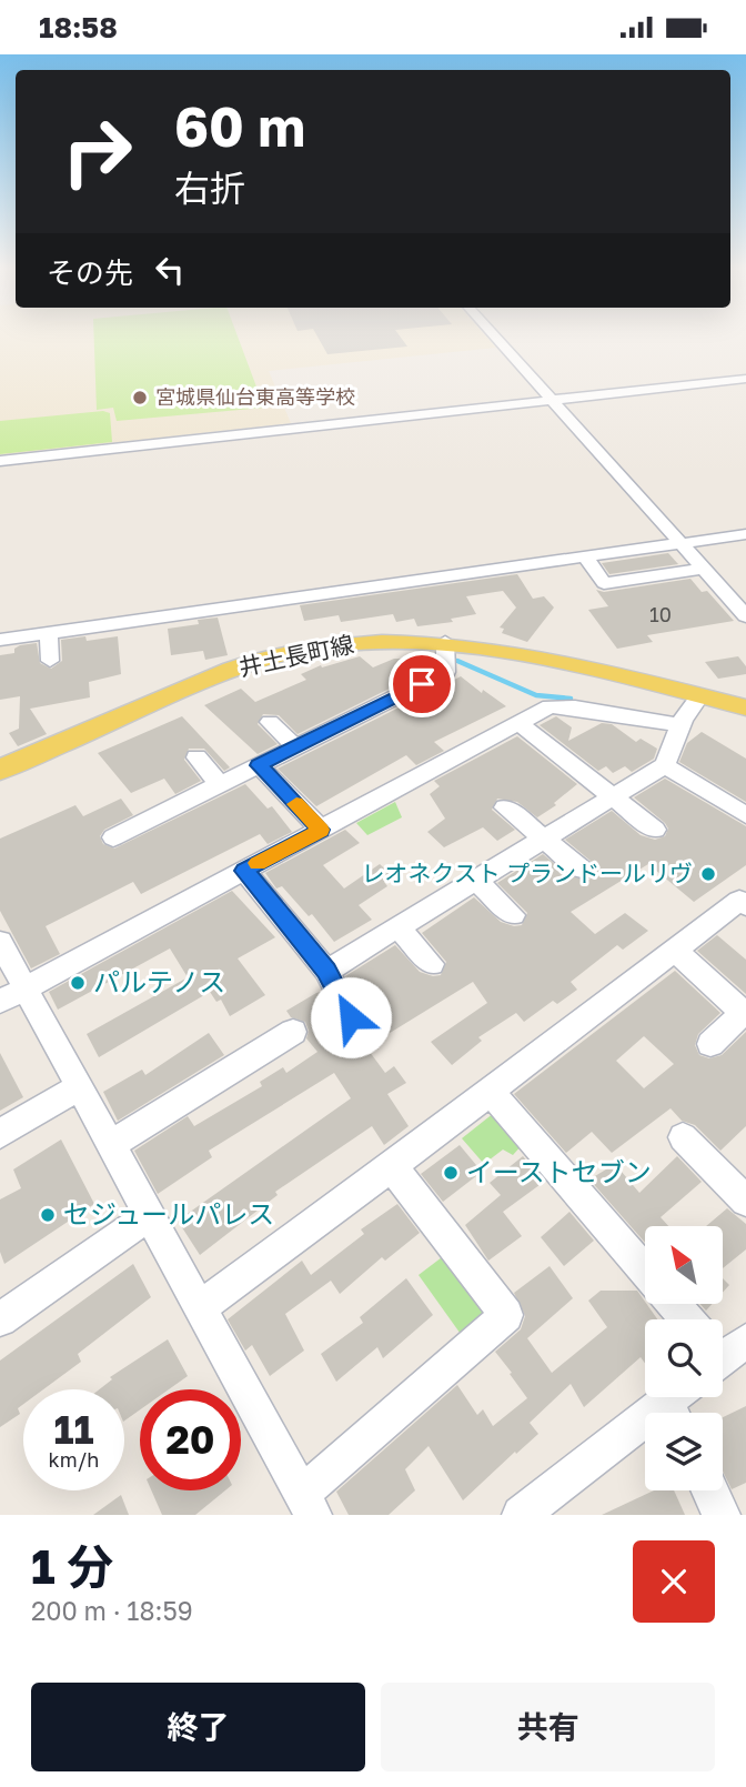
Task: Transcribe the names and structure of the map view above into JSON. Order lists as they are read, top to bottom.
{
  "streets": {
    "main road": ["井土長町線"]
  },
  "places": [
    "宮城県仙台東高等学校",
    "レオネクスト プランドールリヴ",
    "パルテノス",
    "イーストセブン",
    "セジュールパレス"
  ],
  "house_numbers": ["10"],
  "north": "top left",
  "page": {
    "status": "18:58",
    "turn": ["60 m", "右折"],
    "then": "その先",
    "speed": "11 km/h",
    "limit": "20",
    "heading": ["1 分", "200 m · 18:59"],
    "buttons": ["終了", "共有"]
  }
}
